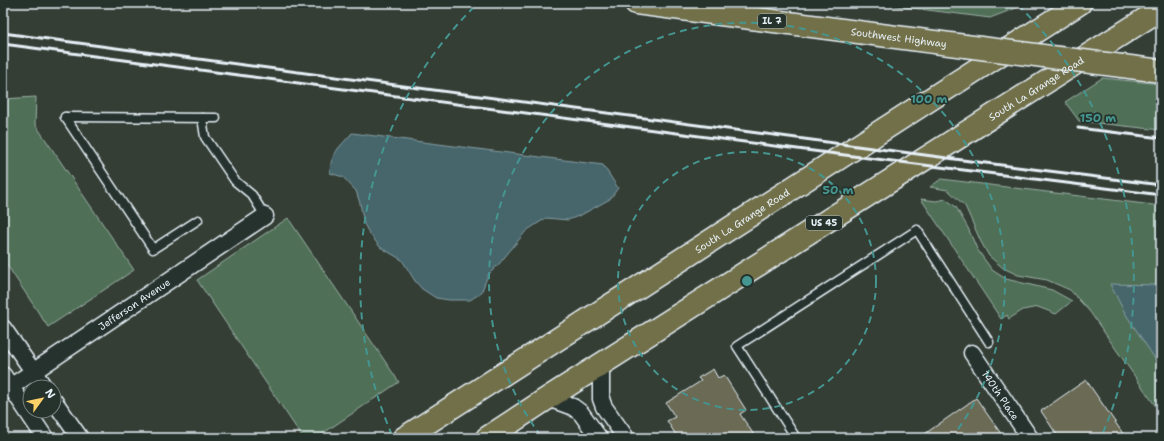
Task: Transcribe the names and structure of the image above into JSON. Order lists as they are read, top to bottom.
{
  "streets": {
    "main road": [
      "IL 7",
      "Southwest Highway",
      "South La Grange Road",
      "US 45"
    ],
    "street": ["Jefferson Avenue", "140th Place"]
  },
  "north": "top right",
  "rings": ["100 m", "150 m", "50 m"]
}
